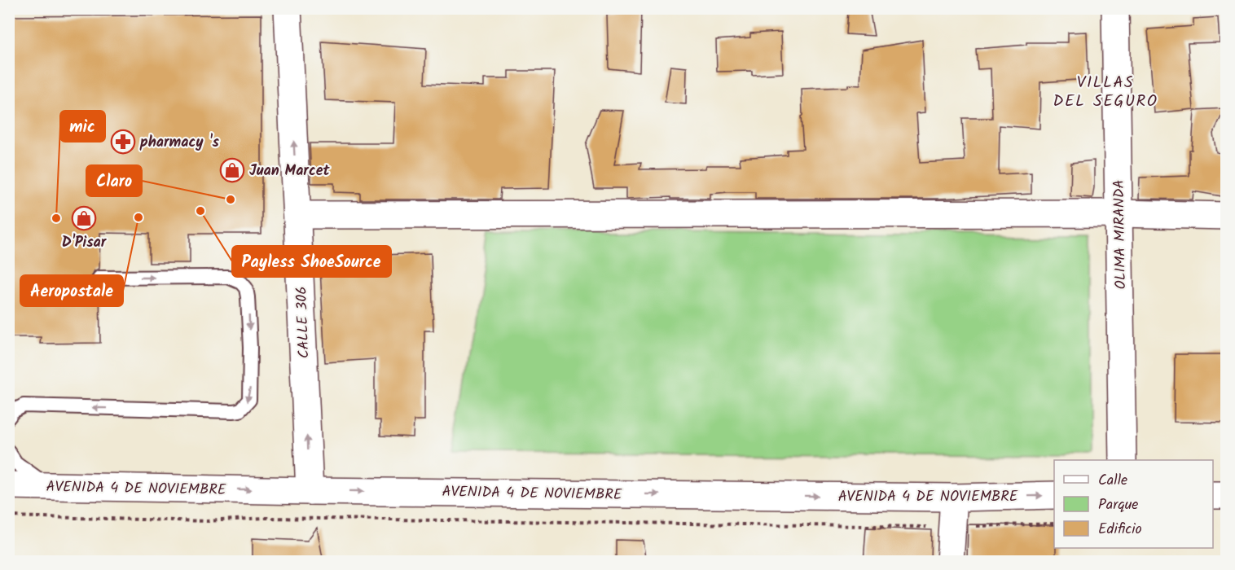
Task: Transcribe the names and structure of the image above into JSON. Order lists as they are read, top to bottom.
{
  "streets": {
    "street": ["OLIMA MIRANDA", "CALLE 306", "AVENIDA 4 DE NOVIEMBRE"]
  },
  "crossings": [
    ["CALLE 306", "AVENIDA 4 DE NOVIEMBRE"]
  ],
  "one_way": ["CALLE 306", "AVENIDA 4 DE NOVIEMBRE"],
  "districts": ["VILLAS DEL SEGURO"],
  "places": {
    "pharmacy": ["pharmacy 's"],
    "shop": ["Juan Marcet", "D'Pisar"],
    "other": [
      "Claro",
      "Payless ShoeSource",
      "Aeropostale",
      "mic"
    ]
  },
  "legend": ["Calle", "Parque", "Edificio"]
}
